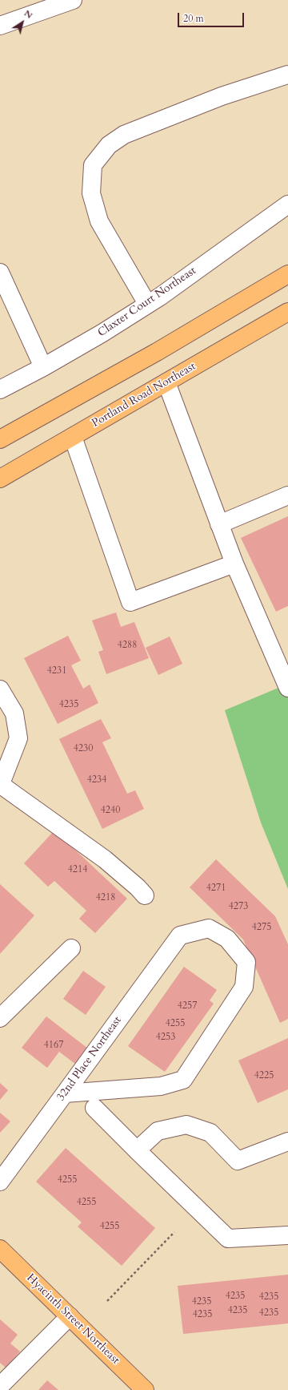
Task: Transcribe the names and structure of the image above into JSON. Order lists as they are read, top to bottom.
{
  "streets": {
    "main road": ["Portland Road Northeast", "Hyacinth Street Northeast"],
    "street": ["Claxter Court Northeast", "32nd Place Northeast"]
  },
  "house_numbers": [
    "4288",
    "4231",
    "4235",
    "4230",
    "4234",
    "4240",
    "4214",
    "4271",
    "4218",
    "4273",
    "4275",
    "4257",
    "4255",
    "4253",
    "4167",
    "4225",
    "4255",
    "4255",
    "4255",
    "4235",
    "4235",
    "4235",
    "4235",
    "4235",
    "4235"
  ],
  "scale_bar": "20 m",
  "north": "top right"
}
